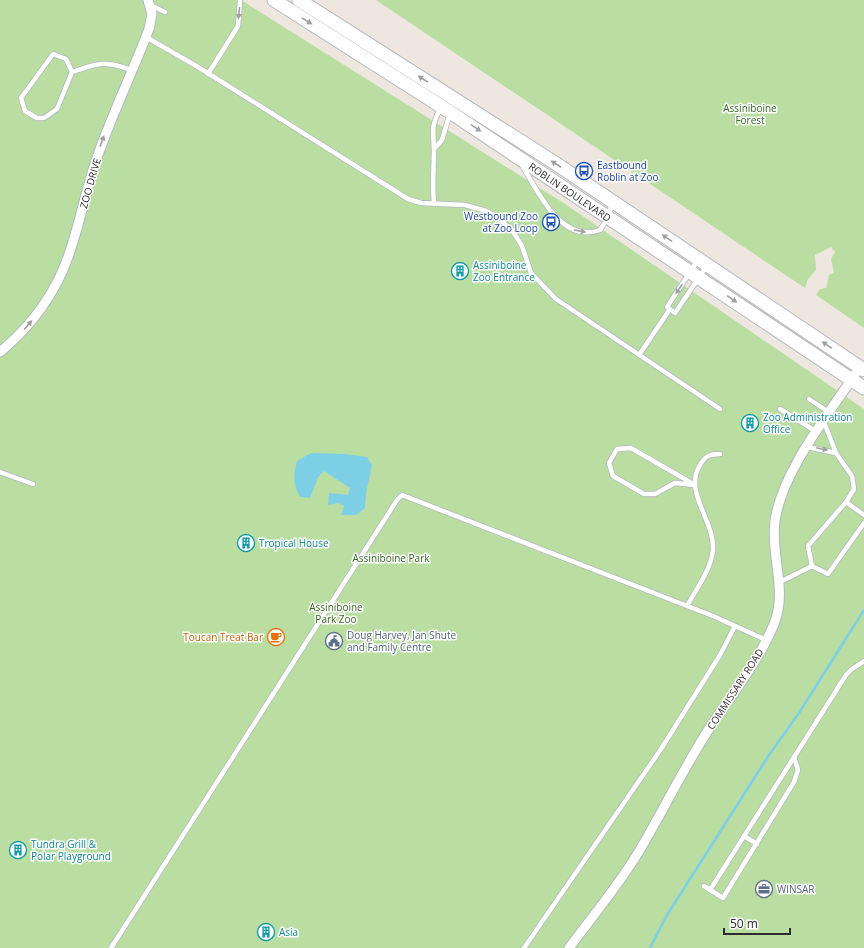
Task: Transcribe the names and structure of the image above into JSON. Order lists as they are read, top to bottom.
{
  "streets": {
    "main road": ["ROBLIN BOULEVARD"],
    "street": ["ZOO DRIVE", "COMMISSARY ROAD"]
  },
  "crossings": [
    ["ROBLIN BOULEVARD", "COMMISSARY ROAD"]
  ],
  "one_way": ["ZOO DRIVE"],
  "parks": ["Assiniboine Forest", "Assiniboine Park", "Assiniboine Park Zoo"],
  "places": {
    "bus stop": ["Eastbound Roblin at Zoo", "Westbound Zoo at Zoo Loop"],
    "building": [
      "Assiniboine Zoo Entrance",
      "Zoo Administration Office",
      "Tropical House",
      "Tundra Grill & Polar Playground",
      "Asia"
    ],
    "cafe": ["Toucan Treat Bar"],
    "public building": ["Doug Harvey, Jan Shute and Family Centre"],
    "office": ["WINSAR"]
  },
  "scale_bar": "50 m"
}
